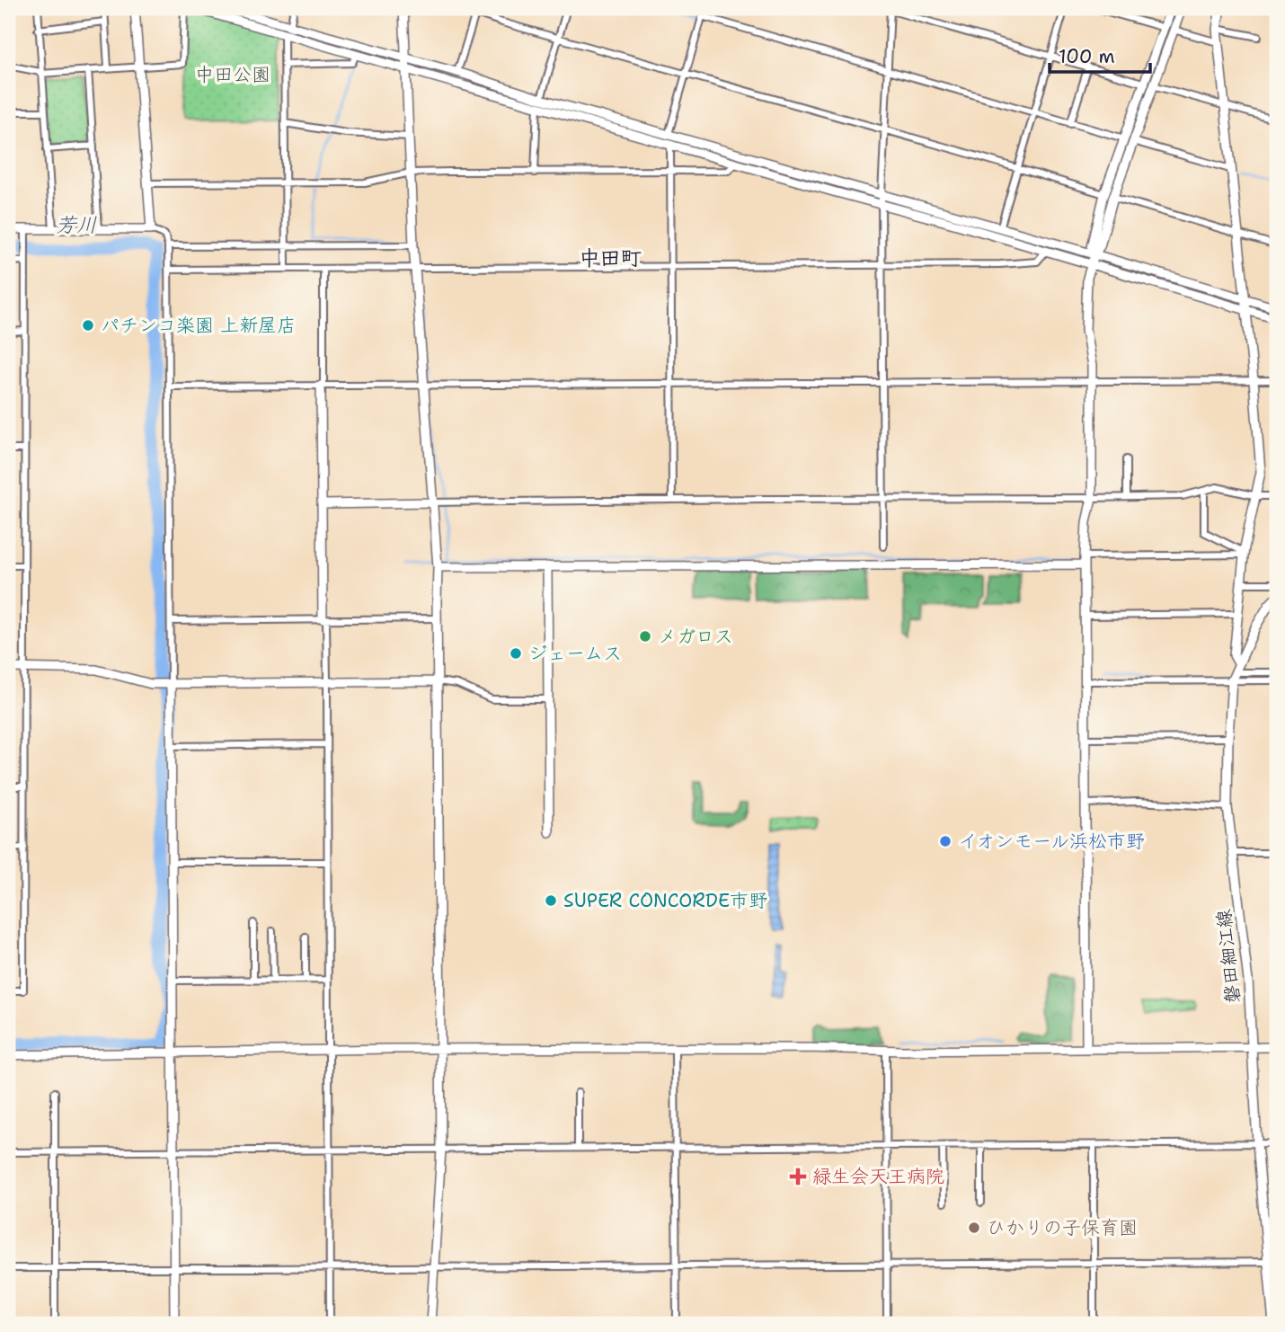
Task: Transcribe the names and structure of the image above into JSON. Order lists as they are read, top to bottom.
{
  "streets": {
    "street": ["磐田細江線"]
  },
  "districts": ["中田町"],
  "water": ["芳川"],
  "parks": ["中田公園"],
  "places": {
    "other": [
      "パチンコ楽園 上新屋店",
      "メガロス",
      "ジェームス",
      "イオンモール浜松市野",
      "SUPER CONCORDE市野",
      "ひかりの子保育園"
    ],
    "health": ["緑生会天王病院"]
  },
  "scale_bar": "100 m"
}
